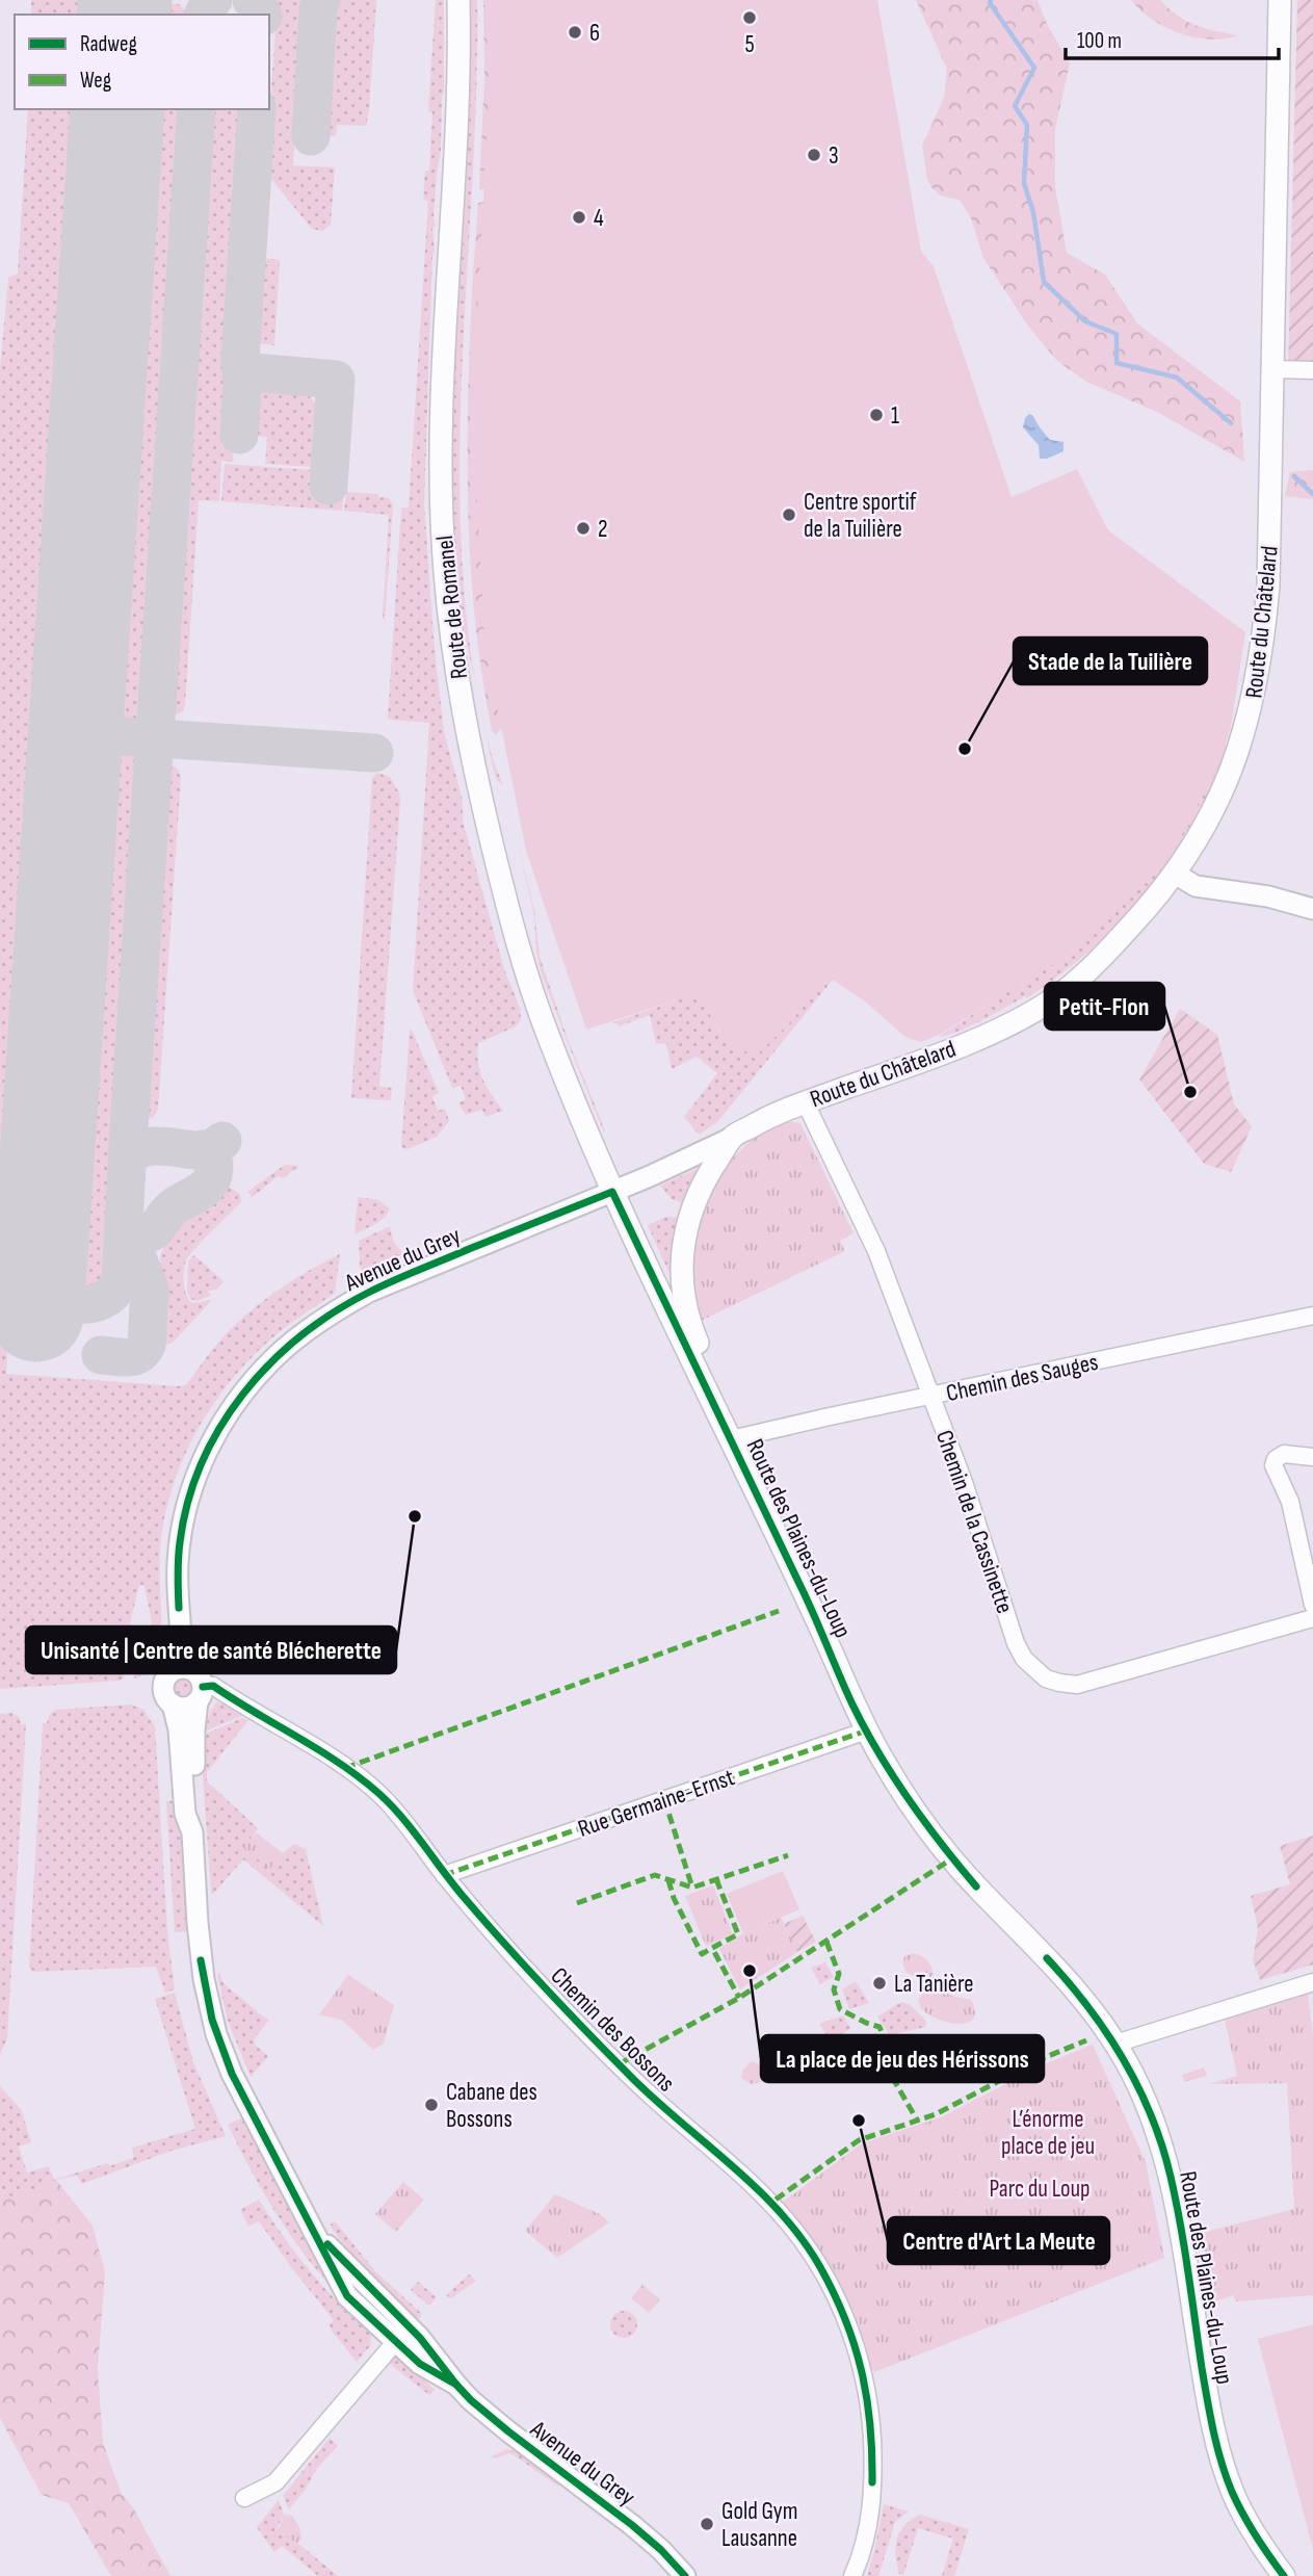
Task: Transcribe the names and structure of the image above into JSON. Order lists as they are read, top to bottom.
{
  "streets": {
    "main road": ["Route de Romanel", "Route du Châtelard", "Route des Plaines-du-Loup"],
    "street": [
      "Avenue du Grey",
      "Chemin des Sauges",
      "Chemin de la Cassinette",
      "Rue Germaine-Ernst",
      "Chemin des Bossons"
    ]
  },
  "crossings": [
    ["Route de Romanel", "Avenue du Grey"],
    ["Route de Romanel", "Route des Plaines-du-Loup"],
    ["Route du Châtelard", "Avenue du Grey"],
    ["Route du Châtelard", "Chemin de la Cassinette"],
    ["Route du Châtelard", "Route des Plaines-du-Loup"],
    ["Avenue du Grey", "Route des Plaines-du-Loup"],
    ["Avenue du Grey", "Chemin des Bossons"],
    ["Chemin des Sauges", "Chemin de la Cassinette"],
    ["Chemin des Sauges", "Route des Plaines-du-Loup"],
    ["Route des Plaines-du-Loup", "Rue Germaine-Ernst"],
    ["Rue Germaine-Ernst", "Chemin des Bossons"]
  ],
  "parks": ["L’énorme place de jeu", "Parc du Loup"],
  "places": [
    "5",
    "6",
    "3",
    "4",
    "1",
    "Centre sportif de la Tuilière",
    "2",
    "Stade de la Tuilière",
    "Petit-Flon",
    "Unisanté | Centre de santé Blécherette",
    "La place de jeu des Hérissons",
    "La Tanière",
    "Cabane des Bossons",
    "Centre d'Art La Meute",
    "Gold Gym Lausanne"
  ],
  "legend": ["Radweg", "Weg"],
  "scale_bar": "100 m"
}
